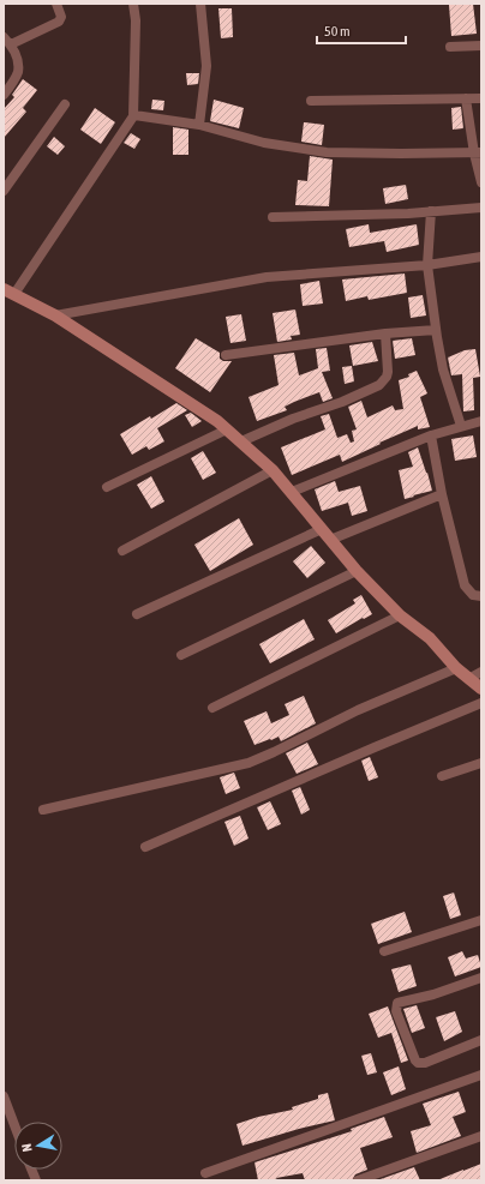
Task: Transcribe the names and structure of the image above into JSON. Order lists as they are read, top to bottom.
{
  "scale_bar": "50 m",
  "north": "left"
}
